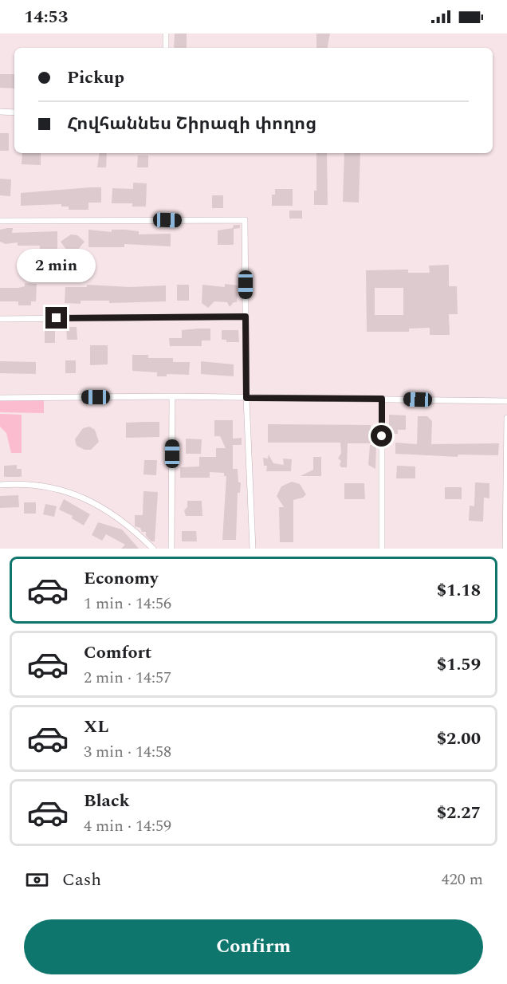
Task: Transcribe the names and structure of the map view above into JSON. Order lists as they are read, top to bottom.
{
  "page": {
    "status": "14:53",
    "banner": ["Pickup", "Հովհաննես Շիրազի փողոց"],
    "bubble": "2 min",
    "list": [
      {
        "name": "Economy",
        "note": "1 min · 14:56",
        "value": "$1.18"
      },
      {
        "name": "Comfort",
        "note": "2 min · 14:57",
        "value": "$1.59"
      },
      {
        "name": "XL",
        "note": "3 min · 14:58",
        "value": "$2.00"
      },
      {
        "name": "Black",
        "note": "4 min · 14:59",
        "value": "$2.27"
      }
    ],
    "pay": ["Cash", "420 m"],
    "buttons": "Confirm"
  }
}
